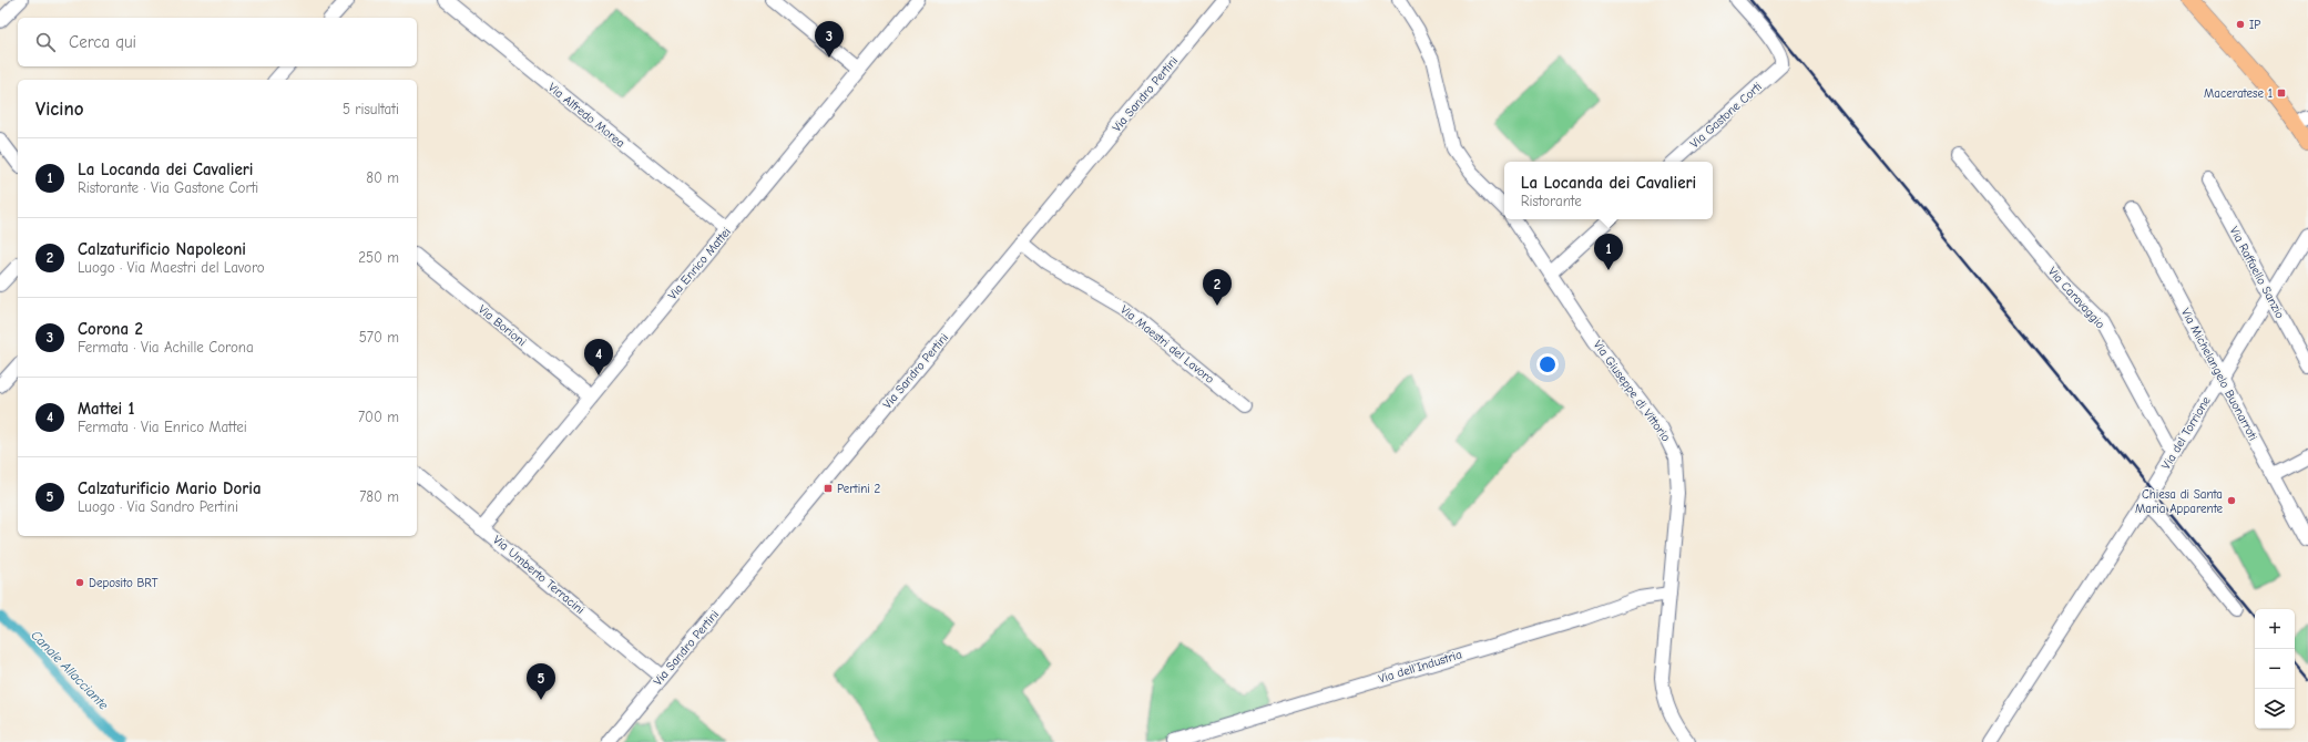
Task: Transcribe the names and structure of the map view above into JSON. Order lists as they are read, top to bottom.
{
  "streets": {
    "street": [
      "Via Sandro Pertini",
      "Via Alfredo Morea",
      "Via Gastone Corti",
      "Via Enrico Mattei",
      "Via Raffaello Sanzio",
      "Via Caravaggio",
      "Via Borioni",
      "Via Maestri del Lavoro",
      "Via Michelangelo Buonarroti",
      "Via Giuseppe di Vittorio",
      "Via del Torrione",
      "Via Umberto Terracini",
      "Via dell'Industria"
    ]
  },
  "crossings": [
    ["Via Sandro Pertini", "Via Maestri del Lavoro"],
    ["Via Sandro Pertini", "Via Umberto Terracini"],
    ["Via Alfredo Morea", "Via Enrico Mattei"],
    ["Via Enrico Mattei", "Via Borioni"],
    ["Via Enrico Mattei", "Via Umberto Terracini"],
    ["Via Raffaello Sanzio", "Via del Torrione"],
    ["Via Caravaggio", "Via del Torrione"],
    ["Via Michelangelo Buonarroti", "Via del Torrione"],
    ["Via Giuseppe di Vittorio", "Via dell'Industria"]
  ],
  "water": ["Canale Allacciante"],
  "places": {
    "other": ["IP", "Chiesa di Santa Maria Apparente", "Deposito BRT"],
    "transit": ["Maceratese 1", "Pertini 2"]
  },
  "page": {
    "search": "Cerca qui",
    "pins": [
      "3",
      "1",
      "2",
      "4",
      "5"
    ],
    "heading": ["Vicino", "5 risultati"],
    "list": [
      {
        "mark": "1",
        "name": "La Locanda dei Cavalieri",
        "note": "Ristorante · Via Gastone Corti",
        "value": "80 m"
      },
      {
        "mark": "2",
        "name": "Calzaturificio Napoleoni",
        "note": "Luogo · Via Maestri del Lavoro",
        "value": "250 m"
      },
      {
        "mark": "3",
        "name": "Corona 2",
        "note": "Fermata · Via Achille Corona",
        "value": "570 m"
      },
      {
        "mark": "4",
        "name": "Mattei 1",
        "note": "Fermata · Via Enrico Mattei",
        "value": "700 m"
      },
      {
        "mark": "5",
        "name": "Calzaturificio Mario Doria",
        "note": "Luogo · Via Sandro Pertini",
        "value": "780 m"
      }
    ],
    "popup": ["La Locanda dei Cavalieri", "Ristorante"],
    "map_buttons": ["+", "−"]
  }
}
